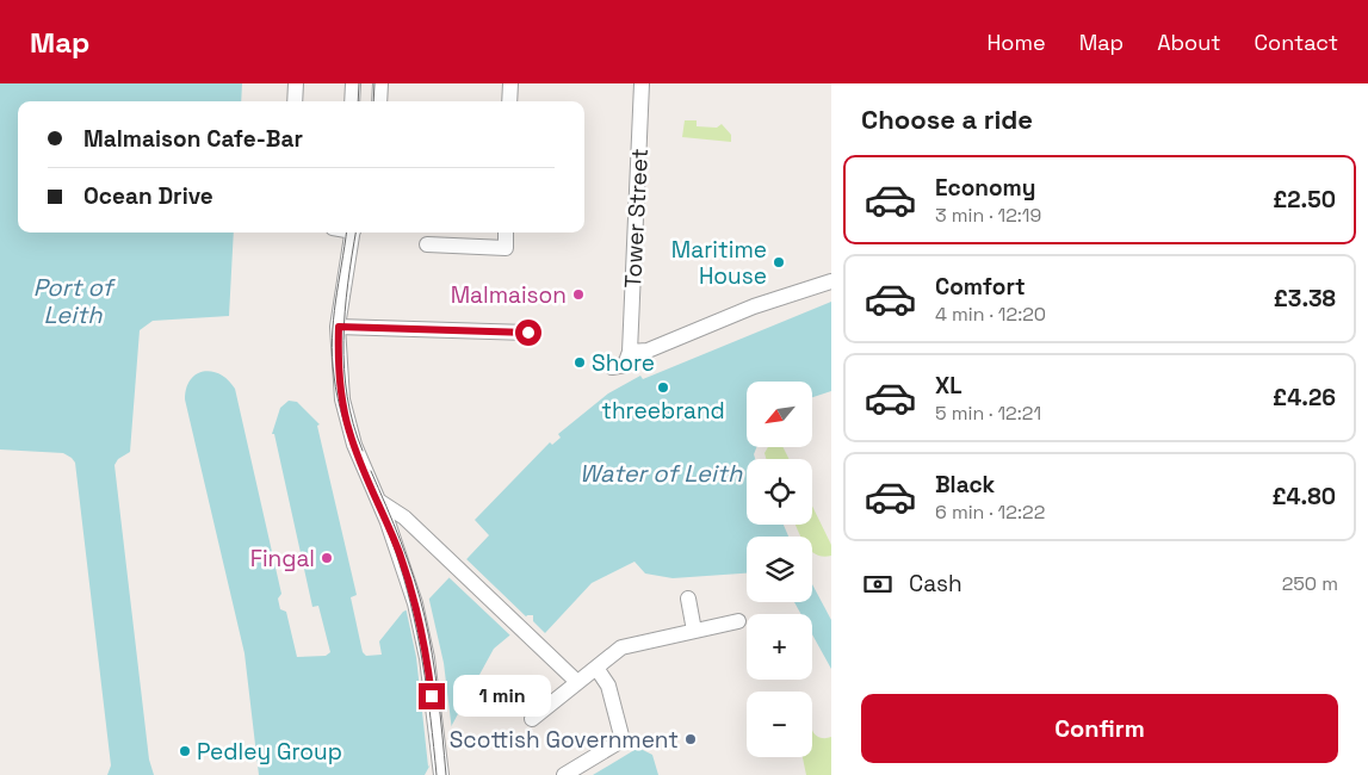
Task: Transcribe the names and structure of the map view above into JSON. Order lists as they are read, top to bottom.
{
  "streets": {
    "street": ["Tower Street"]
  },
  "water": ["Port of Leith", "Water of Leith"],
  "places": [
    "Maritime House",
    "Malmaison",
    "Shore",
    "threebrand",
    "Fingal",
    "Scottish Government",
    "Pedley Group"
  ],
  "north": "bottom left",
  "page": {
    "header": "Map",
    "nav": [
      "Home",
      "Map",
      "About",
      "Contact"
    ],
    "heading": "Choose a ride",
    "banner": ["Malmaison Cafe-Bar", "Ocean Drive"],
    "list": [
      {
        "name": "Economy",
        "note": "3 min · 12:19",
        "value": "£2.50"
      },
      {
        "name": "Comfort",
        "note": "4 min · 12:20",
        "value": "£3.38"
      },
      {
        "name": "XL",
        "note": "5 min · 12:21",
        "value": "£4.26"
      },
      {
        "name": "Black",
        "note": "6 min · 12:22",
        "value": "£4.80"
      }
    ],
    "map_buttons": ["+", "−"],
    "pay": ["Cash", "250 m"],
    "bubble": "1 min",
    "buttons": "Confirm"
  }
}
